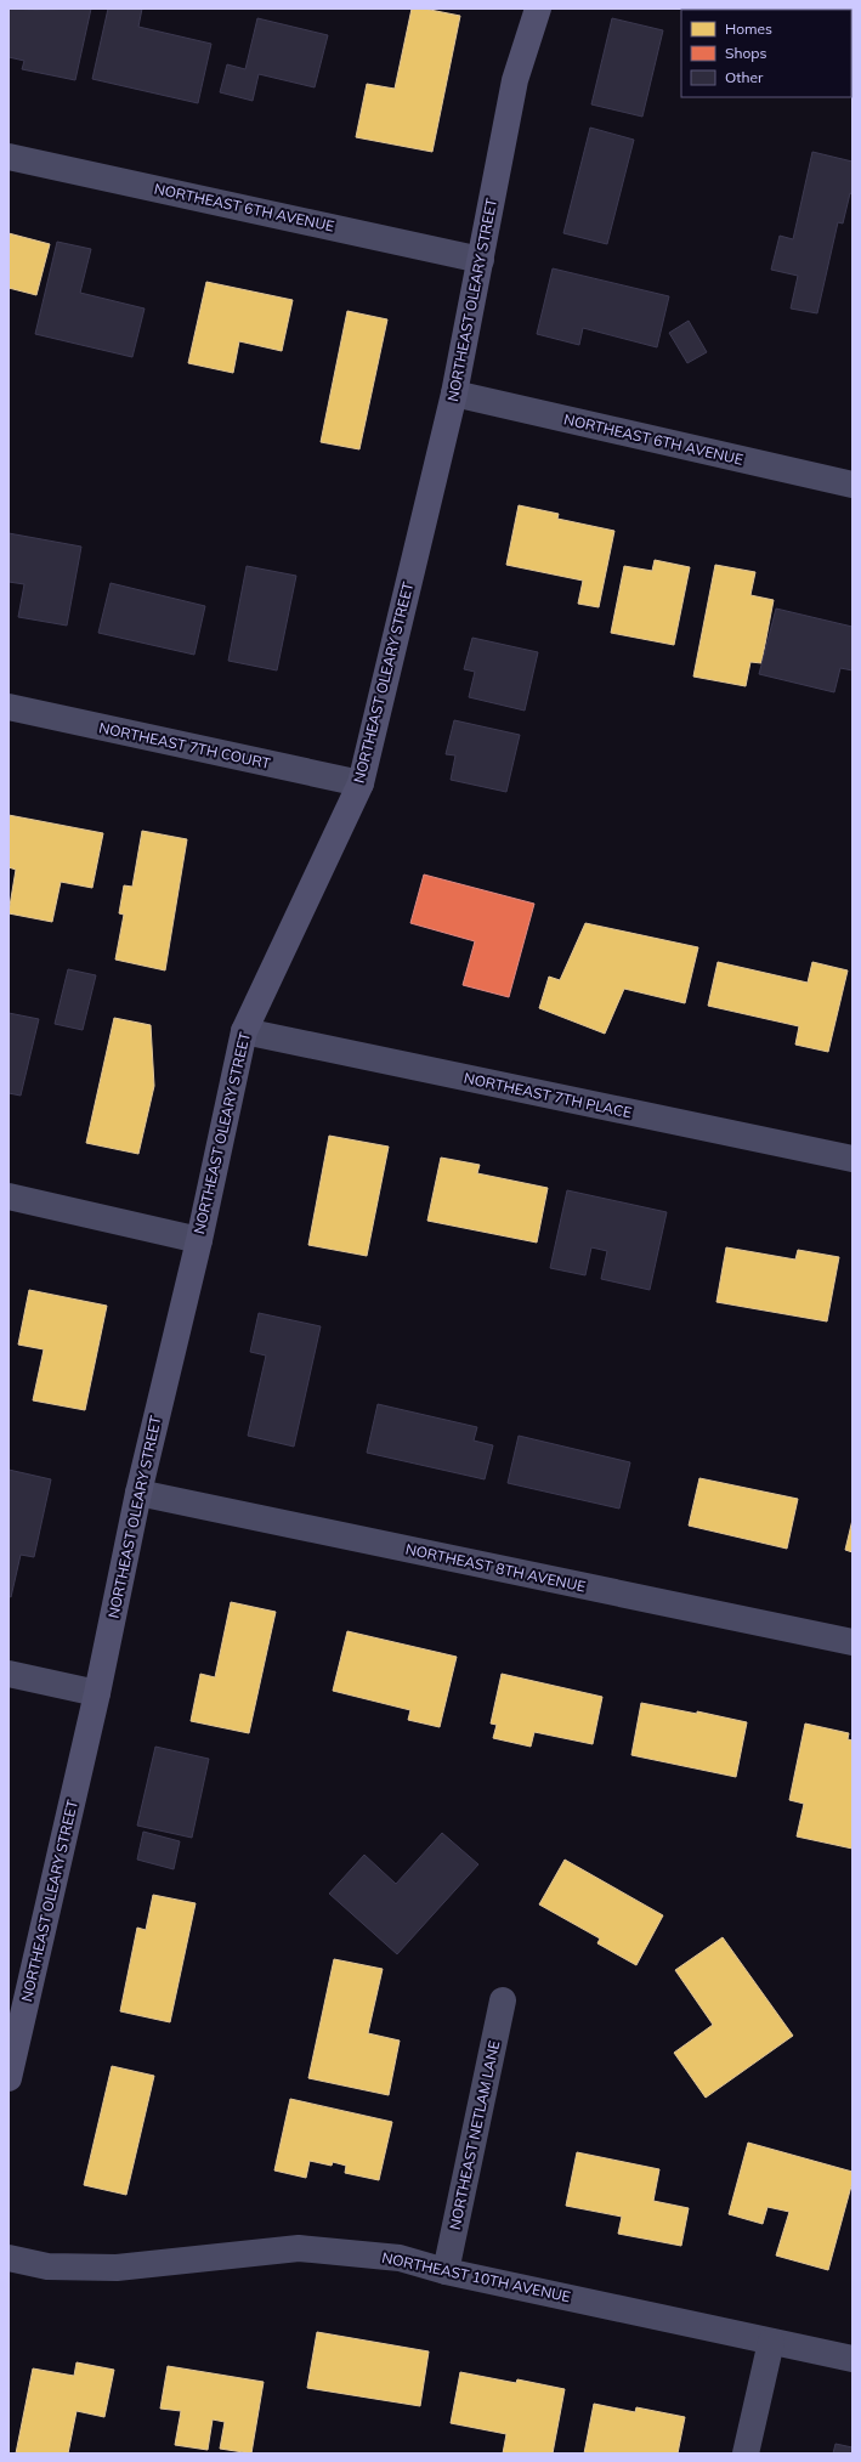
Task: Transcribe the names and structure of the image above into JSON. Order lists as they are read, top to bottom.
{
  "streets": {
    "street": [
      "NORTHEAST 6TH AVENUE",
      "NORTHEAST OLEARY STREET",
      "NORTHEAST 7TH COURT",
      "NORTHEAST 7TH PLACE",
      "NORTHEAST 8TH AVENUE",
      "NORTHEAST NETLAM LANE",
      "NORTHEAST 10TH AVENUE"
    ]
  },
  "crossings": [
    ["NORTHEAST 6TH AVENUE", "NORTHEAST OLEARY STREET"],
    ["NORTHEAST OLEARY STREET", "NORTHEAST 7TH COURT"],
    ["NORTHEAST OLEARY STREET", "NORTHEAST 7TH PLACE"],
    ["NORTHEAST OLEARY STREET", "NORTHEAST 8TH AVENUE"],
    ["NORTHEAST NETLAM LANE", "NORTHEAST 10TH AVENUE"]
  ],
  "legend": ["Homes", "Shops", "Other"]
}
